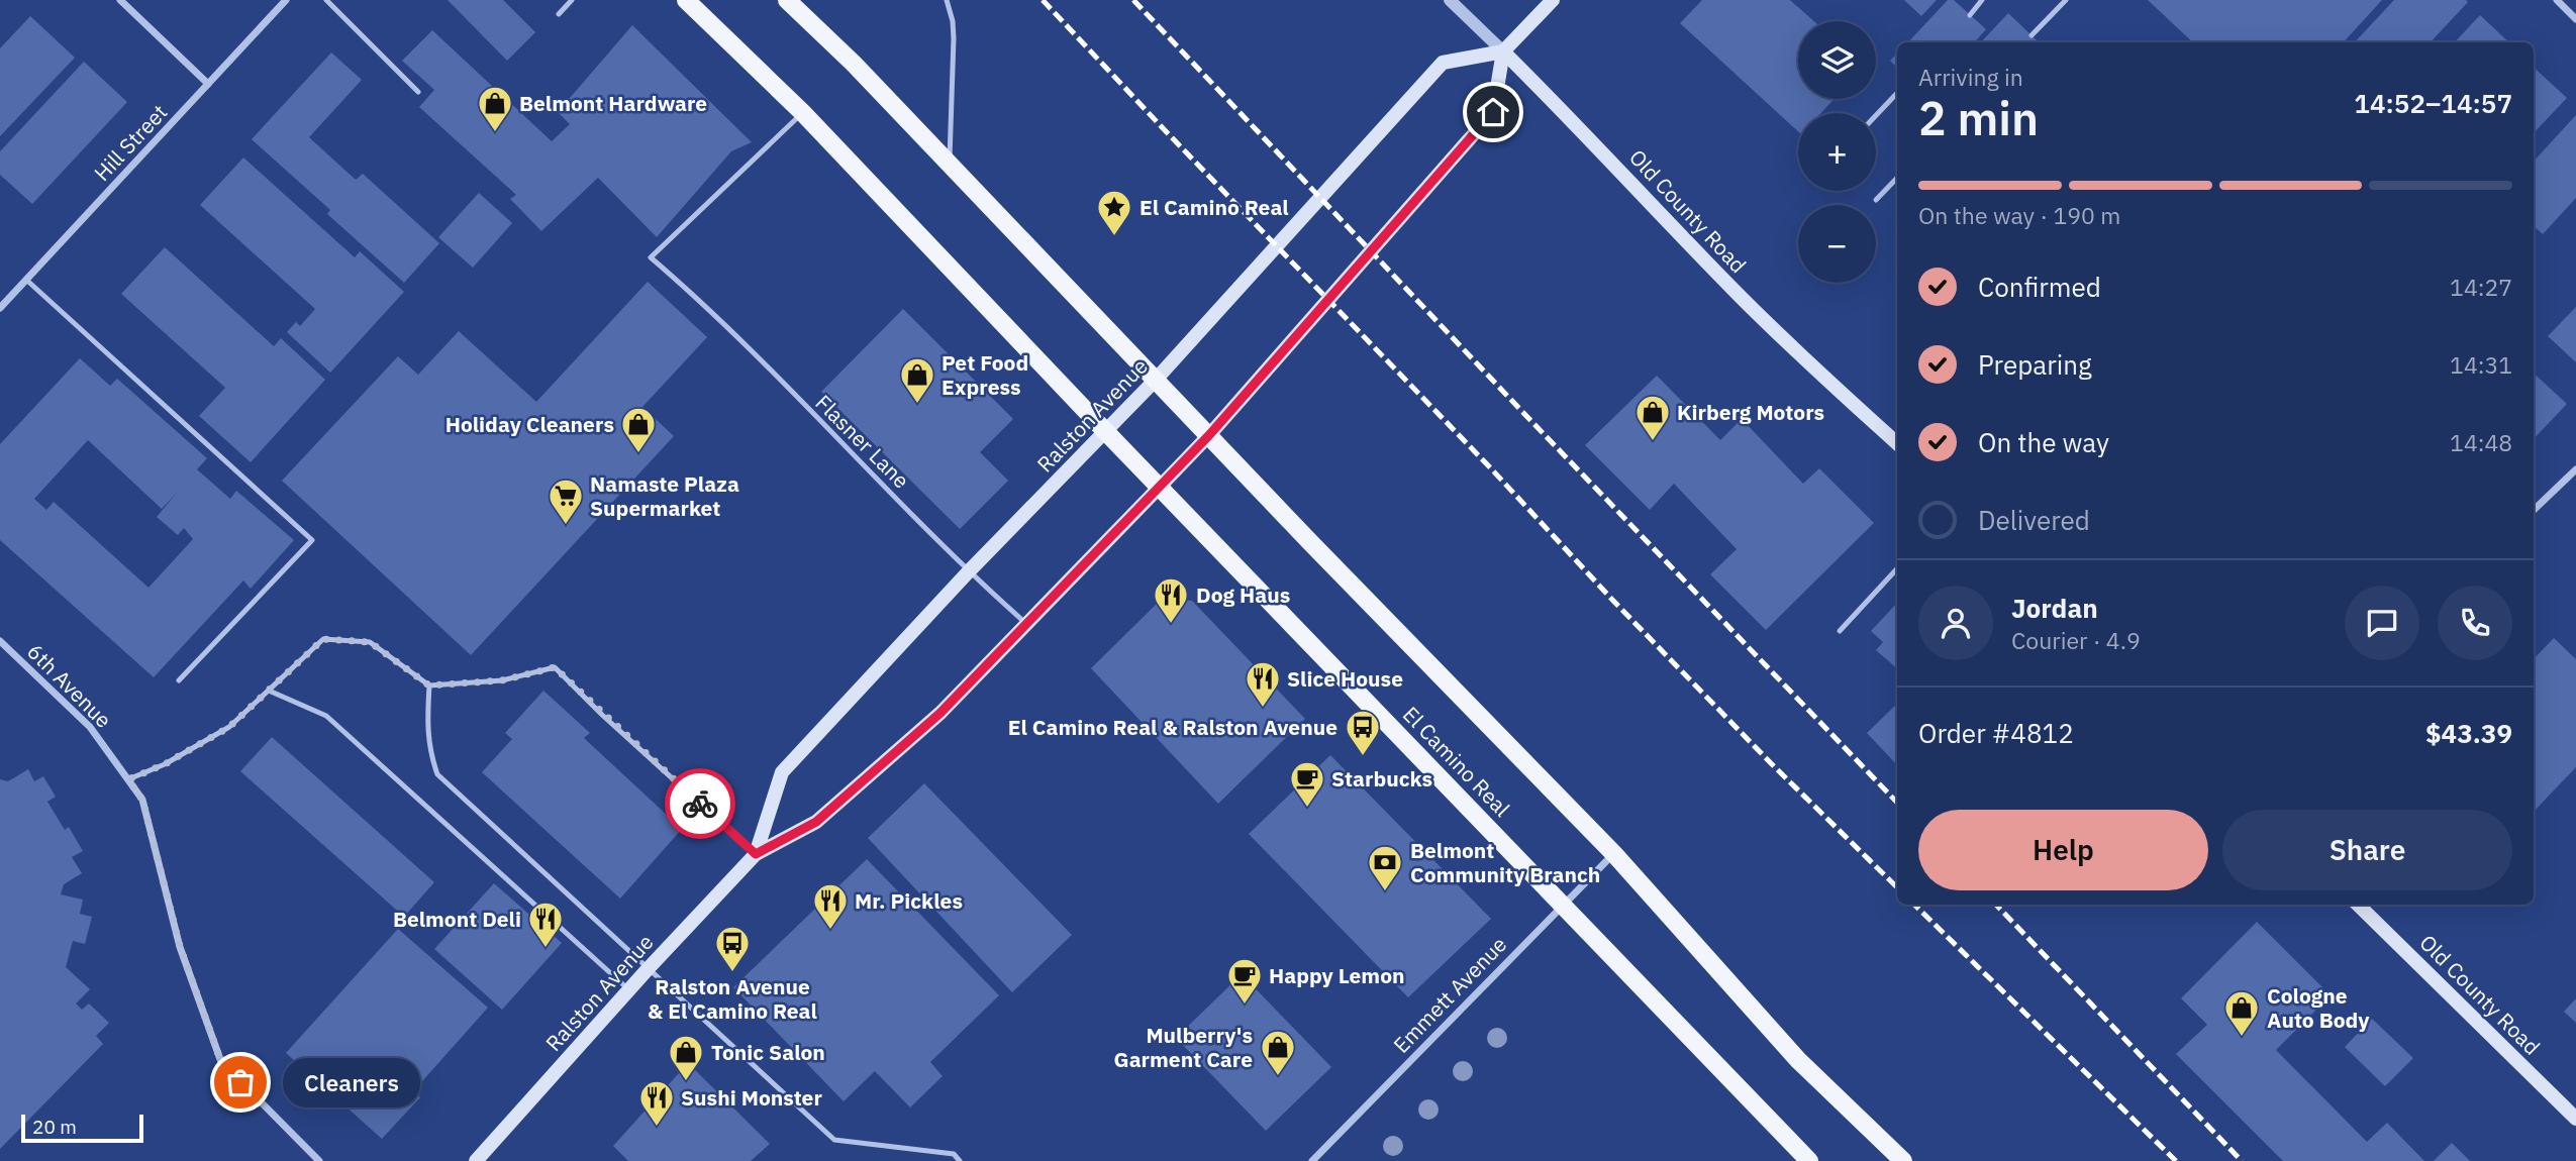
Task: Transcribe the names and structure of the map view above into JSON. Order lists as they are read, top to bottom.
{
  "streets": {
    "main road": ["Old County Road", "Ralston Avenue", "El Camino Real"],
    "street": ["Hill Street", "6th Avenue", "Emmett Avenue"],
    "lane": ["Flasner Lane"]
  },
  "crossings": [
    ["Old County Road", "Ralston Avenue"],
    ["Ralston Avenue", "Flasner Lane"],
    ["Ralston Avenue", "El Camino Real"],
    ["Flasner Lane", "El Camino Real"],
    ["El Camino Real", "Emmett Avenue"]
  ],
  "places": {
    "shop": [
      "Belmont Hardware",
      "Pet Food Express",
      "Kirberg Motors",
      "Holiday Cleaners",
      "Cologne Auto Body",
      "Mulberry's Garment Care",
      "Tonic Salon"
    ],
    "place": ["El Camino Real"],
    "supermarket": ["Namaste Plaza Supermarket"],
    "restaurant": [
      "Dog Haus",
      "Slice House",
      "Mr. Pickles",
      "Belmont Deli",
      "Sushi Monster"
    ],
    "bus stop": ["El Camino Real & Ralston Avenue", "Ralston Avenue & El Camino Real"],
    "cafe": ["Starbucks", "Happy Lemon"],
    "bank": ["Belmont Community Branch"],
    "other": ["Cleaners"]
  },
  "scale_bar": "20 m",
  "page": {
    "map_buttons": ["+", "−"],
    "heading": ["2 min", "Arriving in", "14:52–14:57"],
    "panel": [
      "Jordan",
      "Courier · 4.9",
      "Order #4812",
      "$43.39"
    ],
    "bar": "On the way · 190 m",
    "list": [
      ["Confirmed", "14:27"],
      ["Preparing", "14:31"],
      ["On the way", "14:48"],
      "Delivered"
    ],
    "buttons": ["Help", "Share"],
    "bubble": "Cleaners",
    "scale": "20 m"
  }
}
